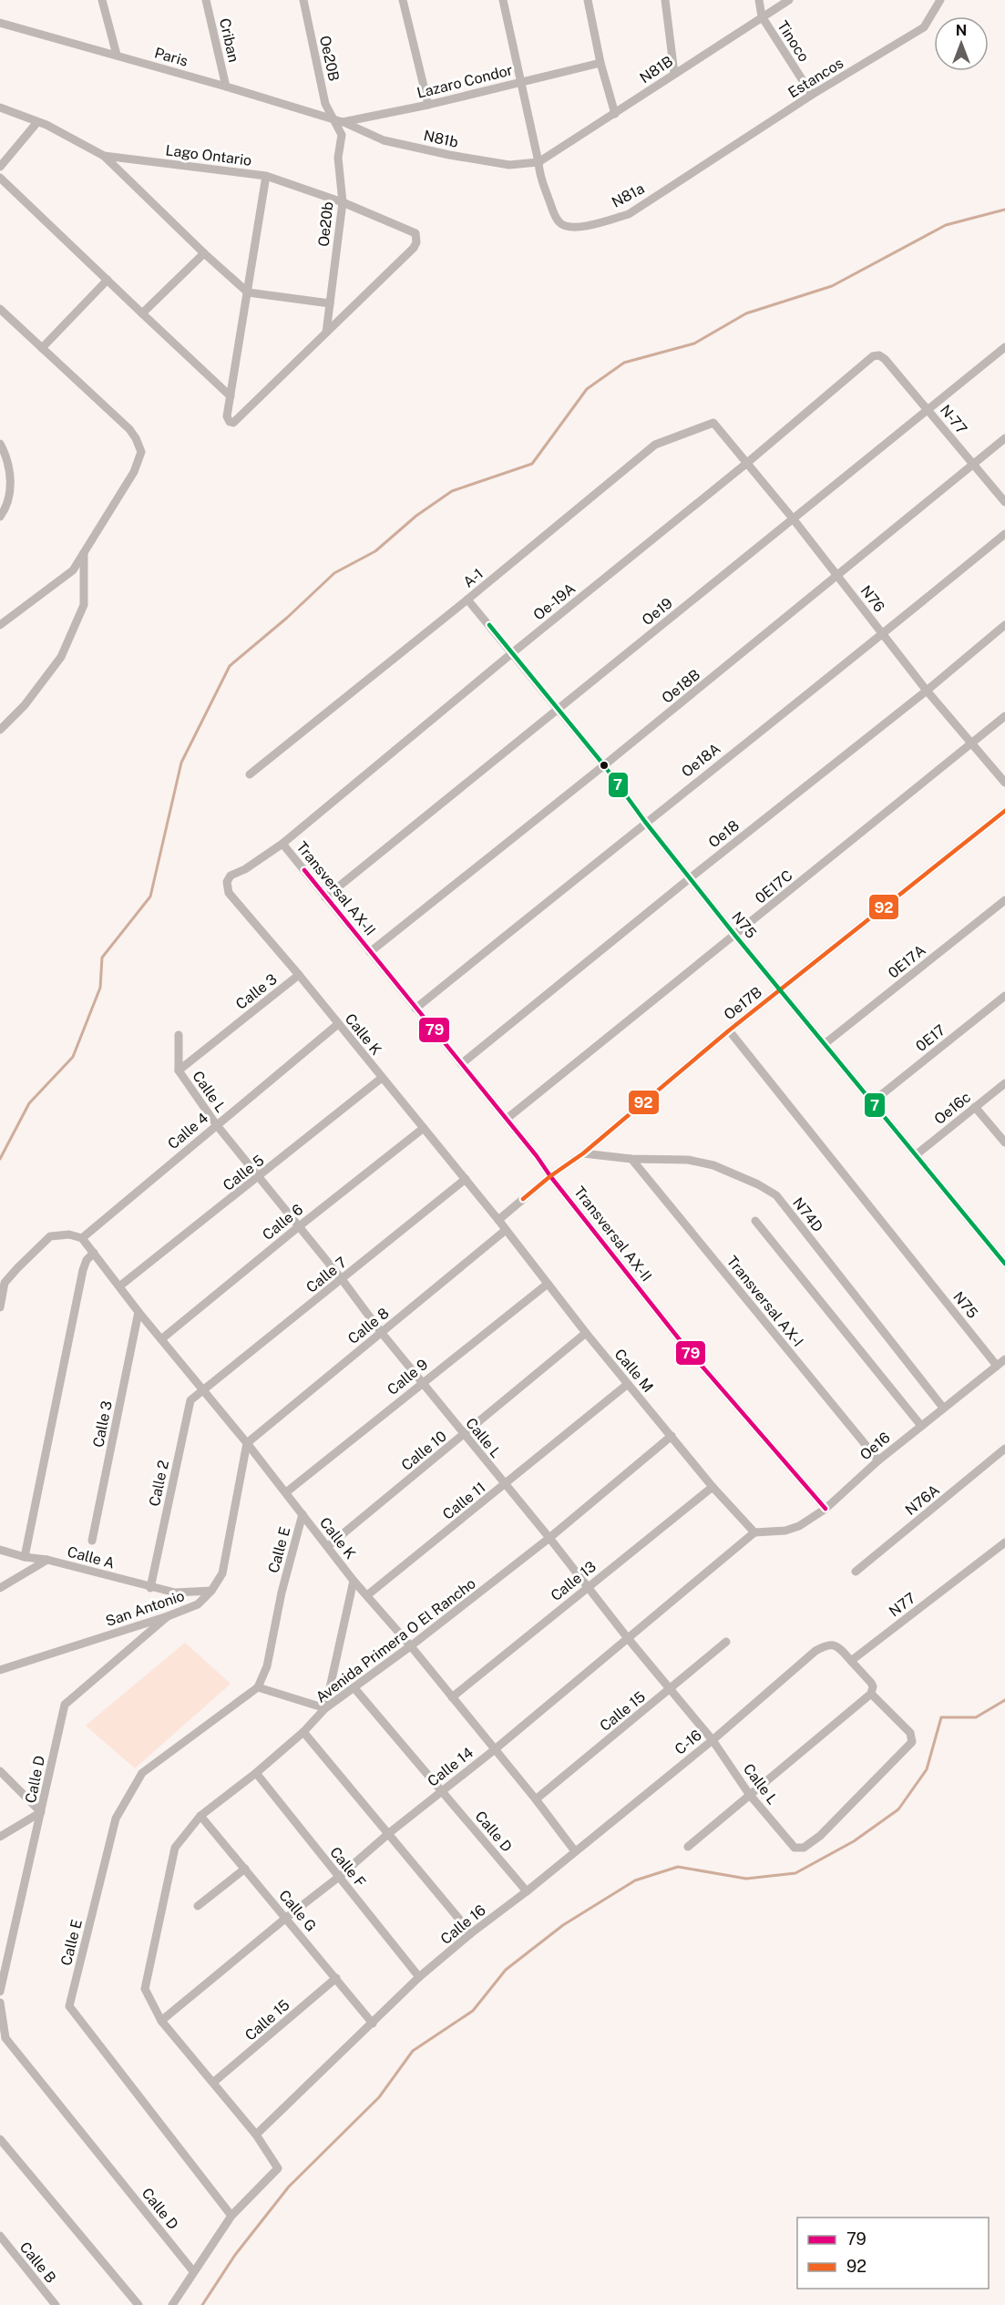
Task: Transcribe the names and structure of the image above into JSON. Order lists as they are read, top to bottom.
{
  "streets": {
    "street": [
      "Criban",
      "Tinoco",
      "Paris",
      "Oe20B",
      "N81B",
      "Estancos",
      "Lazaro Condor",
      "N81b",
      "Lago Ontario",
      "N81a",
      "Oe20b",
      "N-77",
      "A-1",
      "N76",
      "Oe-19A",
      "Oe19",
      "Oe18B",
      "Oe18A",
      "Oe18",
      "0E17C",
      "Transversal AX-II",
      "N75",
      "0E17A",
      "Calle 3",
      "Oe17B",
      "Calle K",
      "0E17",
      "Calle L",
      "Oe16c",
      "Calle 4",
      "Calle 5",
      "N74D",
      "Calle 6",
      "Calle 7",
      "Transversal AX-I",
      "Calle 8",
      "Calle M",
      "Calle 9",
      "Oe16",
      "Calle 10",
      "Calle 2",
      "N76A",
      "Calle 11",
      "Calle E",
      "Calle A",
      "Calle 13",
      "N77",
      "San Antonio",
      "Avenida Primera O El Rancho",
      "Calle 15",
      "C-16",
      "Calle 14",
      "Calle D",
      "Calle F",
      "Calle G",
      "Calle 16",
      "Calle B"
    ]
  },
  "crossings": [
    ["Criban", "Paris"],
    ["Tinoco", "N81B"],
    ["Tinoco", "Estancos"],
    ["Paris", "Oe20B"],
    ["Paris", "Lazaro Condor"],
    ["Paris", "N81b"],
    ["Paris", "Oe20b"],
    ["Oe20B", "Lazaro Condor"],
    ["Oe20B", "N81b"],
    ["Oe20B", "Oe20b"],
    ["N81B", "N81b"],
    ["N81B", "N81a"],
    ["Estancos", "N81a"],
    ["Lazaro Condor", "N81b"],
    ["Lazaro Condor", "Oe20b"],
    ["N81b", "N81a"],
    ["N81b", "Oe20b"],
    ["Lago Ontario", "Oe20b"],
    ["N-77", "Oe-19A"],
    ["N-77", "Oe19"],
    ["N-77", "Oe18B"],
    ["A-1", "N76"],
    ["A-1", "N75"],
    ["N76", "Oe-19A"],
    ["N76", "Oe19"],
    ["N76", "Oe18B"],
    ["N76", "Oe18A"],
    ["N76", "Oe18"],
    ["N76", "0E17C"],
    ["Oe-19A", "Transversal AX-II"],
    ["Oe-19A", "N75"],
    ["Oe-19A", "Calle K"],
    ["Oe19", "Transversal AX-II"],
    ["Oe19", "N75"],
    ["Oe18B", "Transversal AX-II"],
    ["Oe18B", "N75"],
    ["Oe18A", "Transversal AX-II"],
    ["Oe18A", "N75"],
    ["Oe18", "Transversal AX-II"],
    ["Oe18", "N75"],
    ["0E17C", "Transversal AX-II"],
    ["0E17C", "N75"],
    ["Transversal AX-II", "Oe17B"],
    ["Transversal AX-II", "Oe16"],
    ["N75", "0E17A"],
    ["N75", "Oe17B"],
    ["N75", "0E17"],
    ["N75", "Oe16c"],
    ["N75", "Oe16"],
    ["Calle 3", "Calle K"],
    ["Calle 3", "Calle L"],
    ["Oe17B", "Calle K"],
    ["Oe17B", "N74D"],
    ["Oe17B", "Calle M"],
    ["Calle K", "Calle 4"],
    ["Calle K", "Calle 5"],
    ["Calle K", "Calle 6"],
    ["Calle K", "Calle 7"],
    ["Calle K", "Calle 8"],
    ["Calle K", "Calle M"],
    ["Calle K", "Calle 9"],
    ["Calle K", "Calle 10"],
    ["Calle K", "Calle 2"],
    ["Calle K", "Calle 11"],
    ["Calle K", "Calle E"],
    ["Calle K", "Calle 13"],
    ["Calle K", "San Antonio"],
    ["Calle K", "Avenida Primera O El Rancho"],
    ["Calle K", "Calle 15"],
    ["Calle K", "C-16"],
    ["Calle K", "Calle 14"],
    ["Calle K", "Calle 16"],
    ["Calle L", "Calle 4"],
    ["Calle L", "Calle 5"],
    ["Calle L", "Calle 6"],
    ["Calle L", "Calle 7"],
    ["Calle L", "Calle 8"],
    ["Calle L", "Calle 9"],
    ["Calle L", "Calle 10"],
    ["Calle L", "Calle 11"],
    ["Calle L", "Calle 13"],
    ["Calle L", "Avenida Primera O El Rancho"],
    ["Calle L", "Calle 15"],
    ["Calle L", "C-16"],
    ["Calle L", "Calle 14"],
    ["N74D", "Transversal AX-I"],
    ["N74D", "Oe16"],
    ["Calle 7", "Calle 2"],
    ["Transversal AX-I", "Oe16"],
    ["Calle 8", "Calle M"],
    ["Calle 8", "San Antonio"],
    ["Calle M", "Calle 9"],
    ["Calle M", "Oe16"],
    ["Calle M", "Calle 10"],
    ["Calle M", "Calle 11"],
    ["Calle M", "Calle 13"],
    ["Calle M", "Avenida Primera O El Rancho"],
    ["Calle M", "Calle 14"],
    ["Oe16", "Calle 14"],
    ["Calle 2", "Calle A"],
    ["Calle E", "Avenida Primera O El Rancho"],
    ["Calle A", "San Antonio"],
    ["N77", "C-16"],
    ["San Antonio", "Calle D"],
    ["Avenida Primera O El Rancho", "Calle 15"],
    ["Avenida Primera O El Rancho", "Calle 14"],
    ["Avenida Primera O El Rancho", "Calle D"],
    ["Avenida Primera O El Rancho", "Calle F"],
    ["Avenida Primera O El Rancho", "Calle G"],
    ["Avenida Primera O El Rancho", "Calle 16"],
    ["Calle 15", "Calle G"],
    ["C-16", "Calle 16"],
    ["Calle 14", "Calle D"],
    ["Calle 14", "Calle F"],
    ["Calle 14", "Calle G"],
    ["Calle D", "Calle 16"],
    ["Calle F", "Calle 16"],
    ["Calle G", "Calle 16"]
  ],
  "lines": ["transit line 7", "transit line 92", "transit line 79"],
  "legend": ["79", "92"],
  "north": "top"
}
